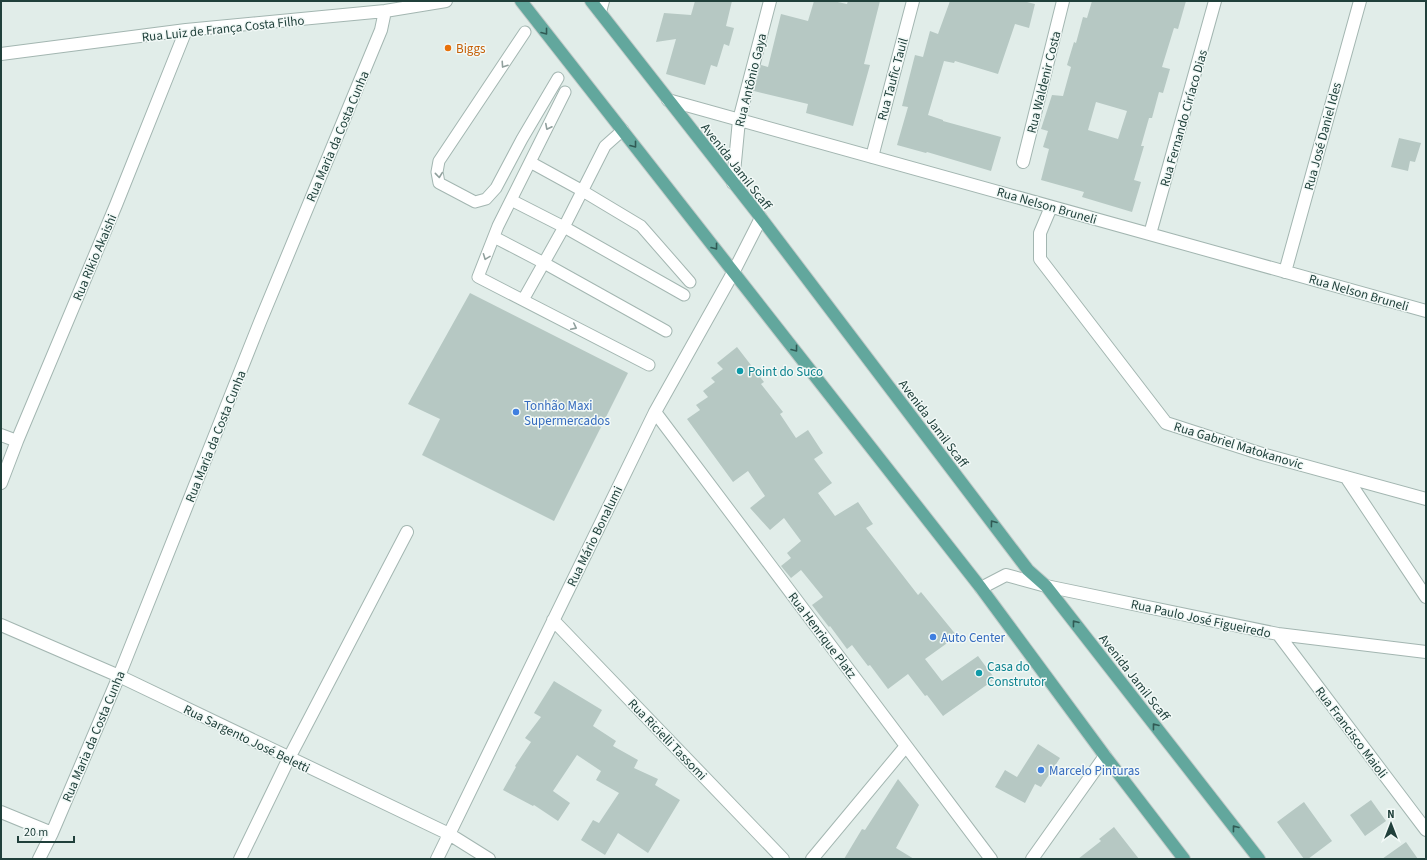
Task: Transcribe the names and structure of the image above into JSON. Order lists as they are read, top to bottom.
{
  "streets": {
    "main road": ["Avenida Jamil Scaff"],
    "street": [
      "Rua Luiz de França Costa Filho",
      "Rua Taufic Tauil",
      "Rua Antônio Gaya",
      "Rua Waldenir Costa",
      "Rua Fernando Ciríaco Dias",
      "Rua Maria da Costa Cunha",
      "Rua José Daniel Ides",
      "Rua Nelson Bruneli",
      "Rua Rikio Akaishi",
      "Rua Gabriel Matokanovic",
      "Rua Mário Bonalumi",
      "Rua Paulo José Figueiredo",
      "Rua Henrique Platz",
      "Rua Francisco Maioli",
      "Rua Sargento José Beletti",
      "Rua Ricielli Tassomi"
    ]
  },
  "crossings": [
    ["Rua Luiz de França Costa Filho", "Rua Maria da Costa Cunha"],
    ["Rua Luiz de França Costa Filho", "Rua Rikio Akaishi"],
    ["Rua Taufic Tauil", "Rua Nelson Bruneli"],
    ["Rua Antônio Gaya", "Avenida Jamil Scaff"],
    ["Rua Antônio Gaya", "Rua Nelson Bruneli"],
    ["Rua Fernando Ciríaco Dias", "Rua Nelson Bruneli"],
    ["Rua Maria da Costa Cunha", "Rua Sargento José Beletti"],
    ["Rua José Daniel Ides", "Rua Nelson Bruneli"],
    ["Avenida Jamil Scaff", "Rua Nelson Bruneli"],
    ["Avenida Jamil Scaff", "Rua Mário Bonalumi"],
    ["Avenida Jamil Scaff", "Rua Paulo José Figueiredo"],
    ["Rua Nelson Bruneli", "Rua Gabriel Matokanovic"],
    ["Rua Mário Bonalumi", "Rua Henrique Platz"],
    ["Rua Mário Bonalumi", "Rua Sargento José Beletti"],
    ["Rua Mário Bonalumi", "Rua Ricielli Tassomi"],
    ["Rua Paulo José Figueiredo", "Rua Francisco Maioli"]
  ],
  "places": [
    "Biggs",
    "Point do Suco",
    "Tonhão Maxi Supermercados",
    "Auto Center",
    "Casa do Construtor",
    "Marcelo Pinturas"
  ],
  "scale_bar": "20 m",
  "north": "top"
}
